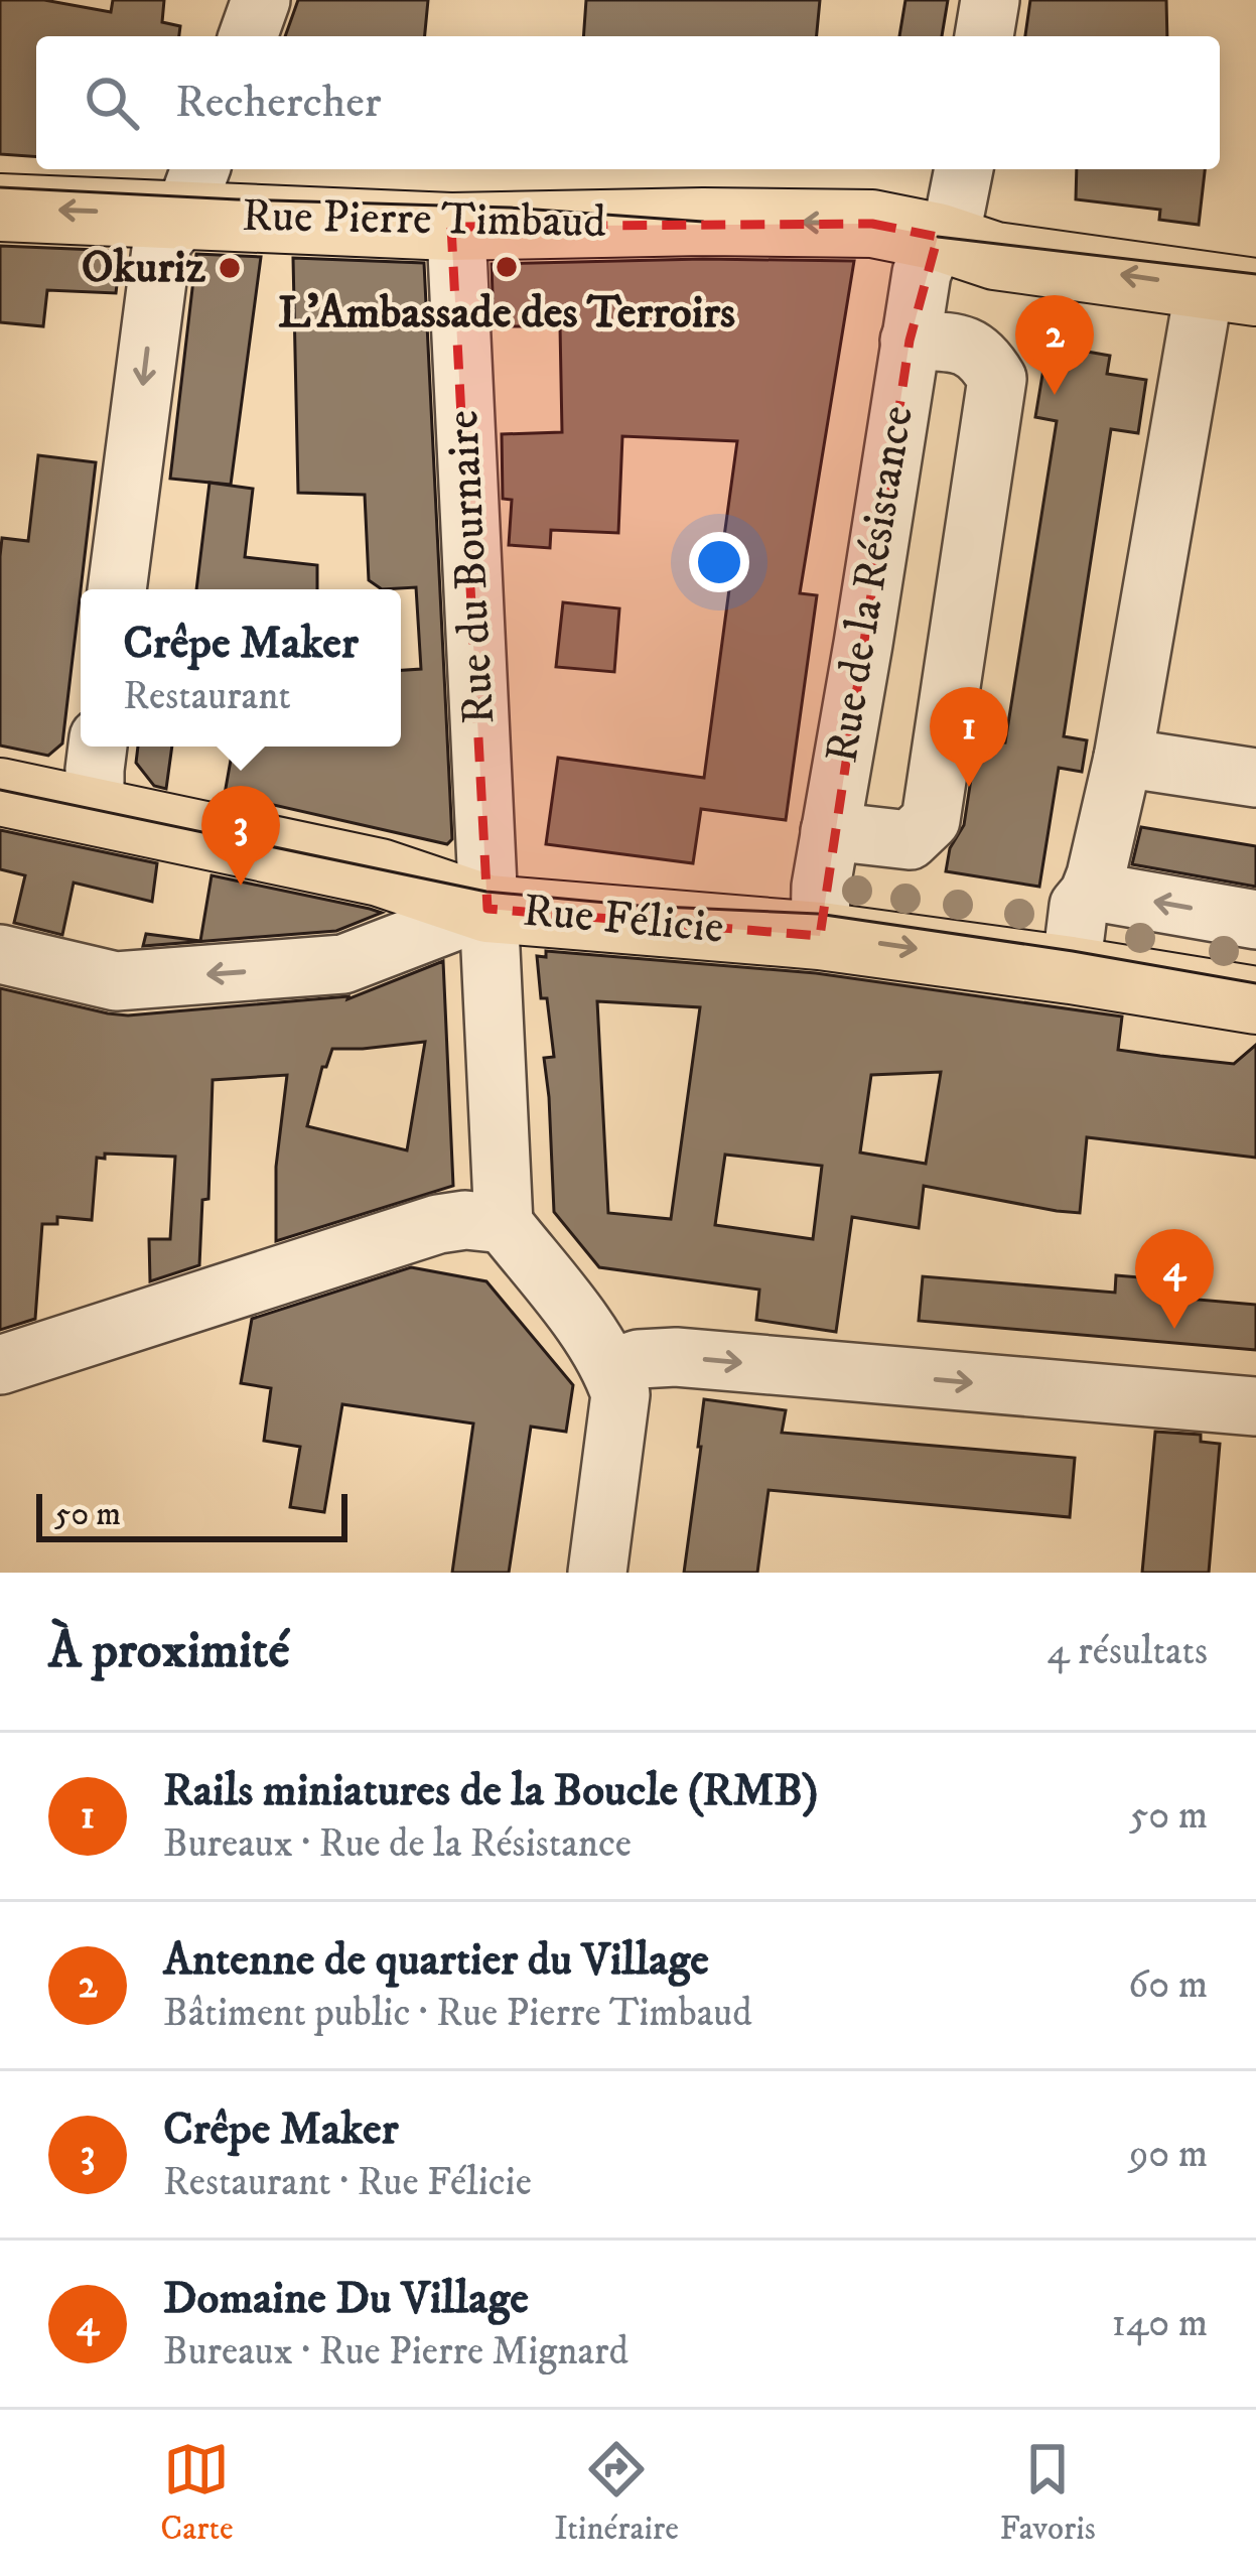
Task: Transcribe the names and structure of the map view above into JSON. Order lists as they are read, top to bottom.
{
  "streets": {
    "main road": ["Rue Pierre Timbaud", "Rue Félicie"],
    "street": ["Rue du Bournaire", "Rue de la Résistance"]
  },
  "crossings": [
    ["Rue Pierre Timbaud", "Rue du Bournaire"],
    ["Rue Pierre Timbaud", "Rue de la Résistance"],
    ["Rue du Bournaire", "Rue Félicie"],
    ["Rue de la Résistance", "Rue Félicie"]
  ],
  "one_way": ["Rue Pierre Timbaud"],
  "places": ["L'Ambassade des Terroirs", "Okuriz"],
  "scale_bar": "50 m",
  "page": {
    "search": "Rechercher",
    "pins": [
      "2",
      "1",
      "3",
      "4"
    ],
    "popup": ["Crêpe Maker", "Restaurant"],
    "scale": "50 m",
    "heading": ["À proximité", "4 résultats"],
    "list": [
      {
        "mark": "1",
        "name": "Rails miniatures de la Boucle (RMB)",
        "note": "Bureaux · Rue de la Résistance",
        "value": "50 m"
      },
      {
        "mark": "2",
        "name": "Antenne de quartier du Village",
        "note": "Bâtiment public · Rue Pierre Timbaud",
        "value": "60 m"
      },
      {
        "mark": "3",
        "name": "Crêpe Maker",
        "note": "Restaurant · Rue Félicie",
        "value": "90 m"
      },
      {
        "mark": "4",
        "name": "Domaine Du Village",
        "note": "Bureaux · Rue Pierre Mignard",
        "value": "140 m"
      }
    ],
    "nav": ["Carte", "Itinéraire", "Favoris"]
  }
}
